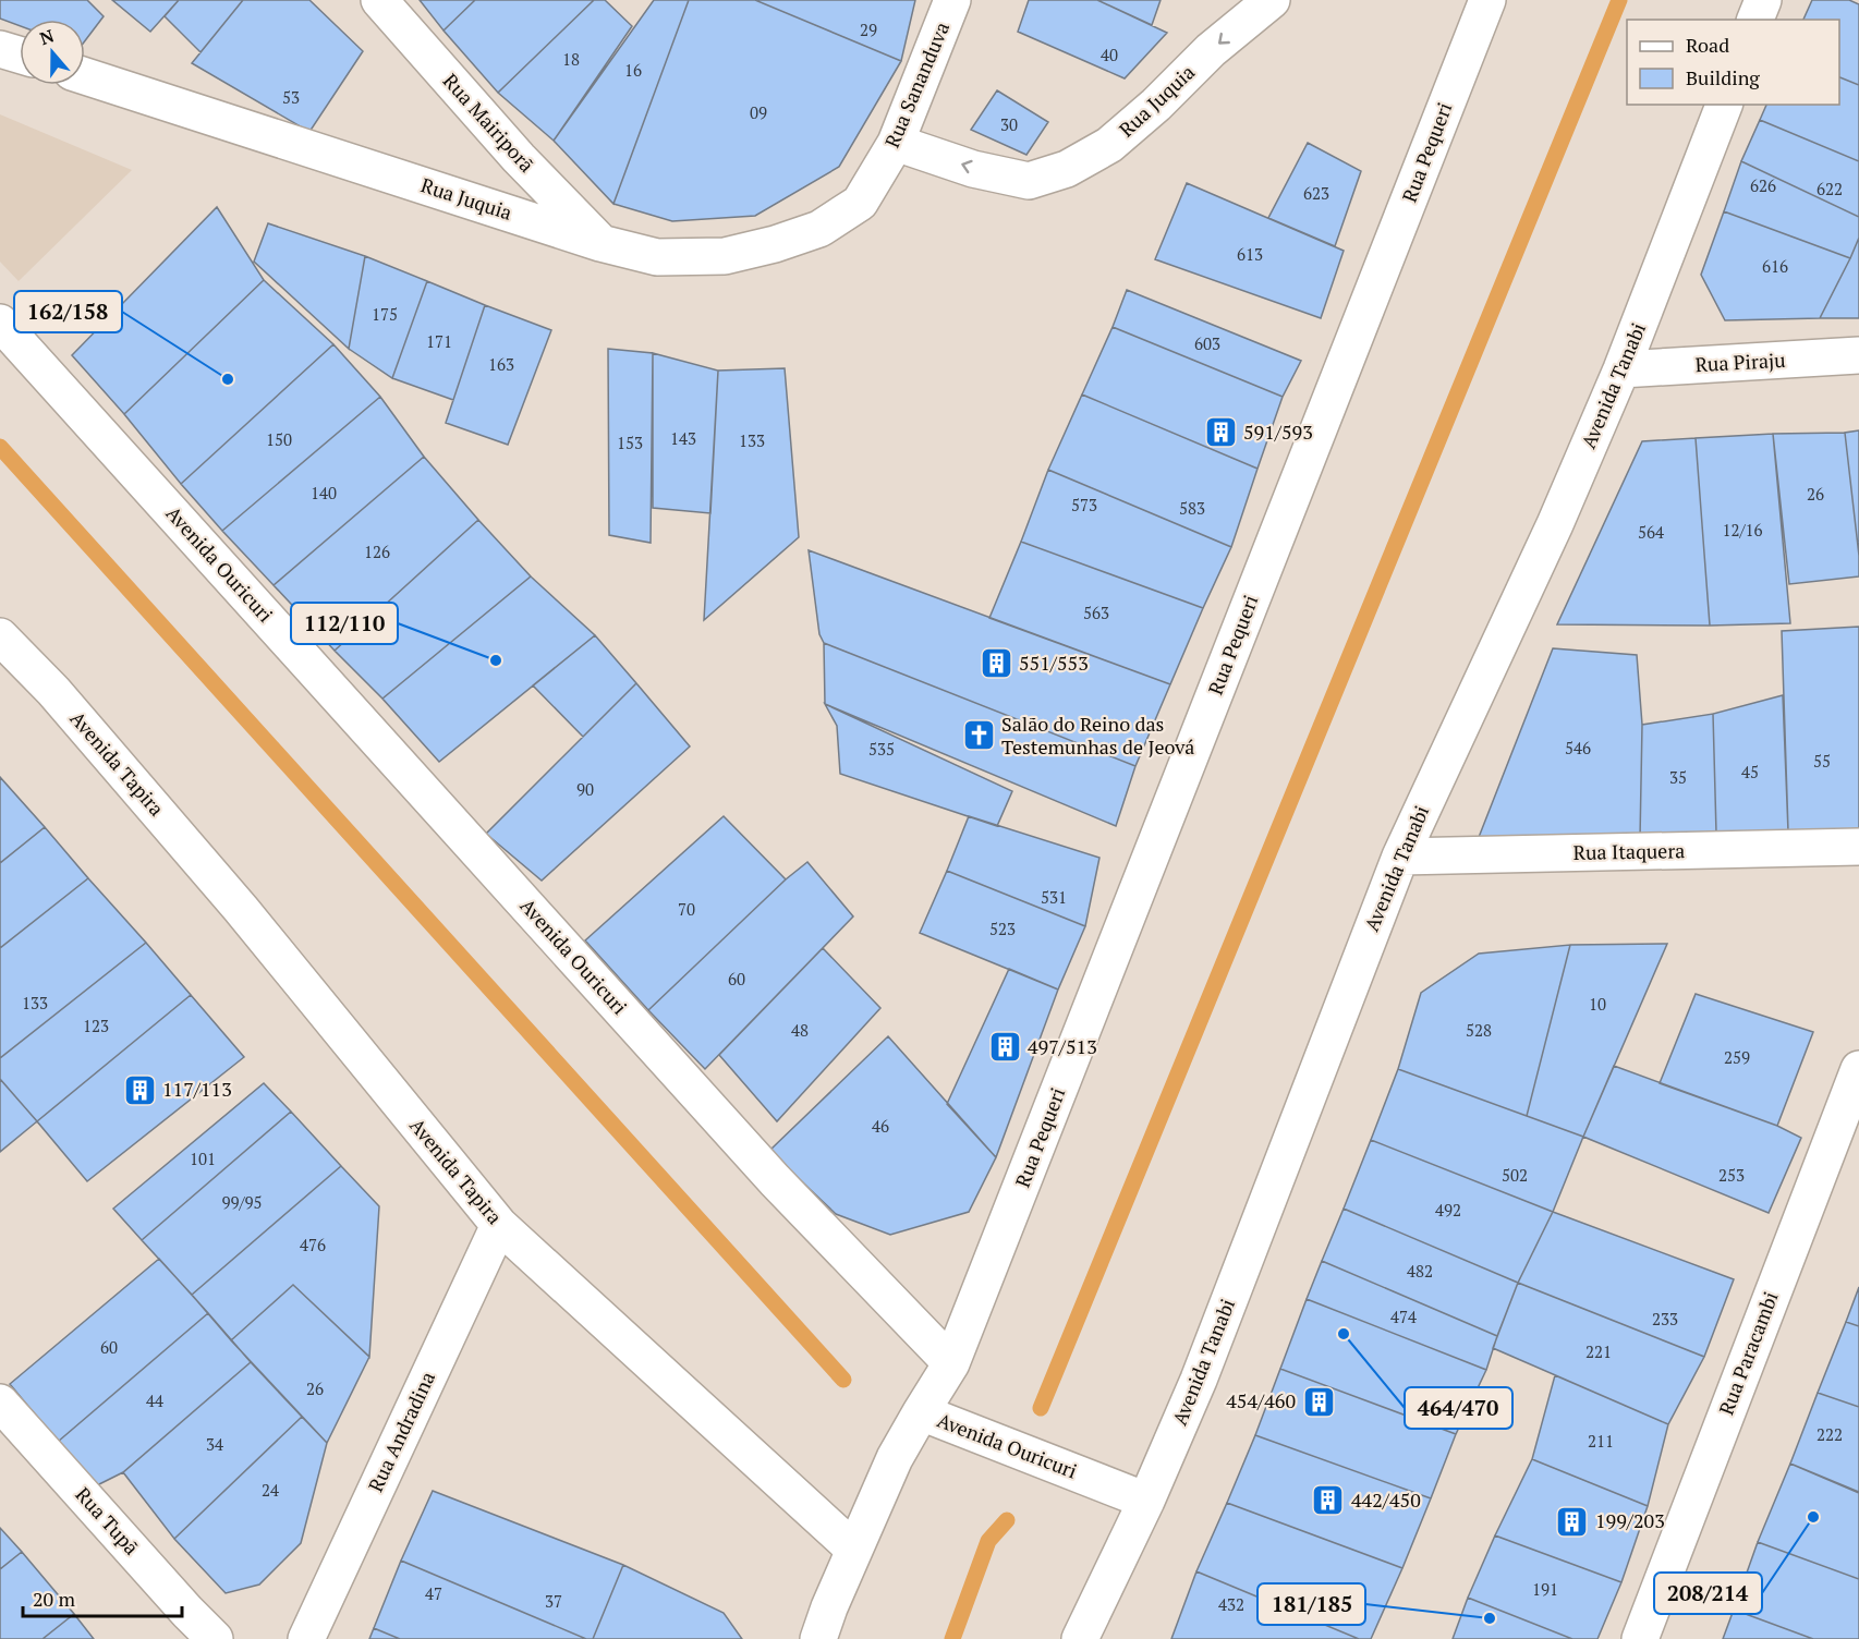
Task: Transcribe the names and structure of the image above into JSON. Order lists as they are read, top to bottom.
{
  "streets": {
    "street": [
      "Rua Sananduva",
      "Rua Juquia",
      "Rua Mairiporã",
      "Rua Pequeri",
      "Rua Piraju",
      "Avenida Tanabi",
      "Avenida Ouricuri",
      "Avenida Tapira",
      "Rua Itaquera",
      "Rua Paracambi",
      "Rua Andradina",
      "Rua Tupã"
    ]
  },
  "crossings": [
    ["Rua Sananduva", "Rua Juquia"],
    ["Rua Juquia", "Rua Mairiporã"],
    ["Rua Pequeri", "Avenida Ouricuri"],
    ["Rua Piraju", "Avenida Tanabi"],
    ["Avenida Tanabi", "Avenida Ouricuri"],
    ["Avenida Tanabi", "Rua Itaquera"],
    ["Avenida Tapira", "Rua Andradina"]
  ],
  "places": {
    "other": [
      "162/158",
      "112/110",
      "464/470",
      "208/214",
      "181/185"
    ],
    "building": [
      "591/593",
      "551/553",
      "497/513",
      "117/113",
      "454/460",
      "442/450",
      "199/203"
    ],
    "church": ["Salão do Reino das Testemunhas de Jeová"]
  },
  "house_numbers": [
    "29",
    "40",
    "18",
    "16",
    "53",
    "09",
    "30",
    "626",
    "622",
    "623",
    "613",
    "616",
    "175",
    "171",
    "603",
    "163",
    "143",
    "150",
    "133",
    "153",
    "140",
    "26",
    "573",
    "583",
    "12/16",
    "564",
    "126",
    "563",
    "546",
    "535",
    "55",
    "45",
    "35",
    "90",
    "531",
    "70",
    "523",
    "60",
    "133",
    "10",
    "123",
    "48",
    "528",
    "259",
    "46",
    "101",
    "502",
    "253",
    "99/95",
    "492",
    "476",
    "482",
    "474",
    "233",
    "60",
    "221",
    "26",
    "44",
    "222",
    "211",
    "34",
    "24",
    "191",
    "47",
    "37",
    "432"
  ],
  "legend": ["Road", "Building"],
  "scale_bar": "20 m",
  "north": "top"
}
